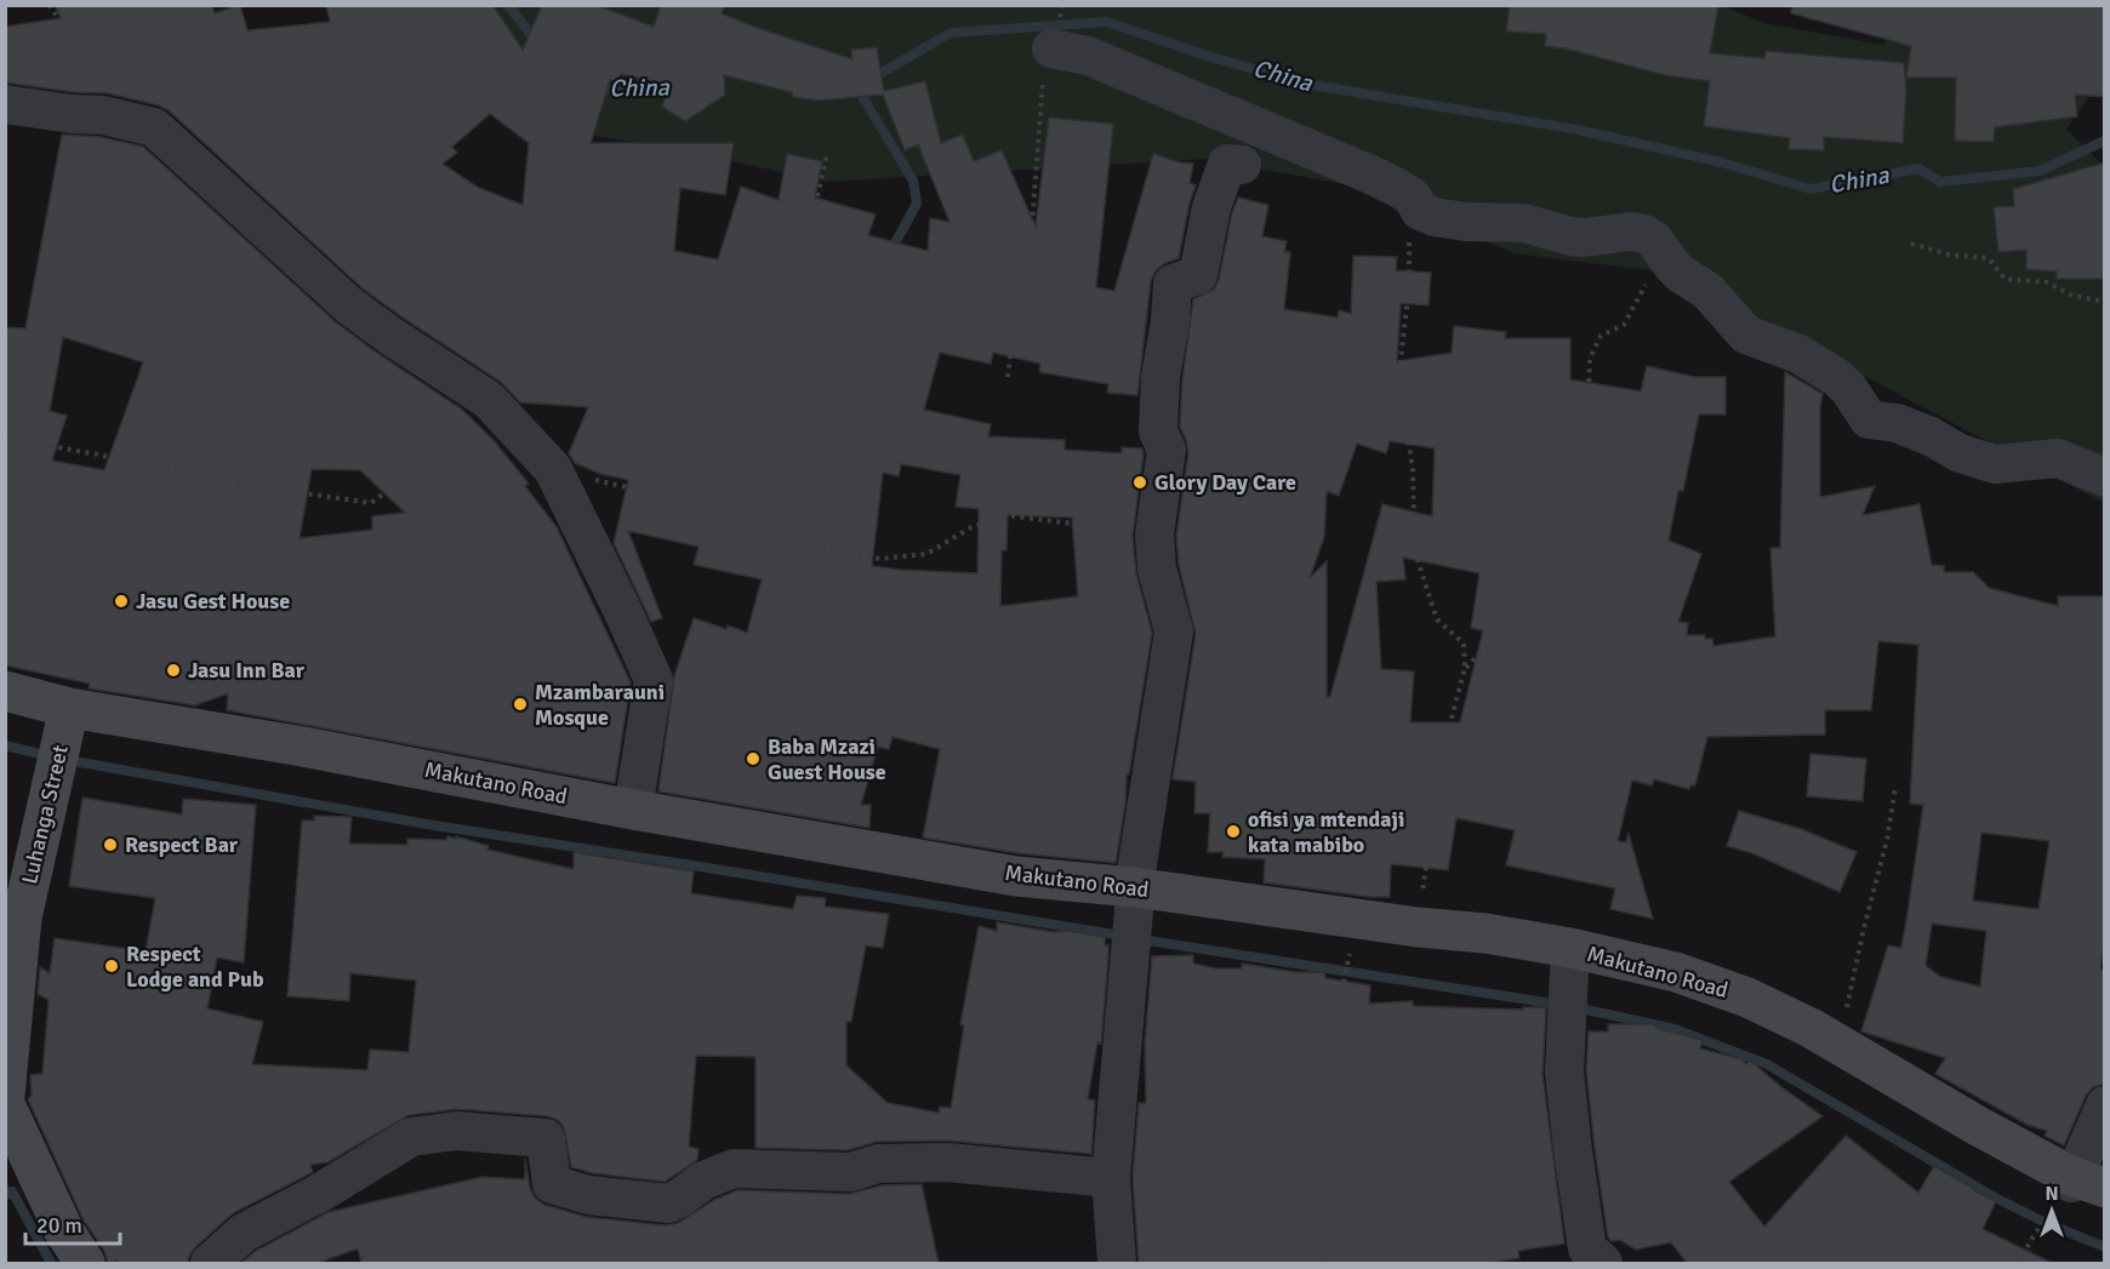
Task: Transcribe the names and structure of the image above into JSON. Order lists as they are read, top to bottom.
{
  "streets": {
    "street": ["Makutano Road", "Luhanga Street"]
  },
  "crossings": [
    ["Makutano Road", "Luhanga Street"]
  ],
  "water": ["China"],
  "places": [
    "Glory Day Care",
    "Jasu Gest House",
    "Jasu Inn Bar",
    "Mzambarauni Mosque",
    "Baba Mzazi Guest House",
    "ofisi ya mtendaji kata mabibo",
    "Respect Bar",
    "Respect Lodge and Pub"
  ],
  "scale_bar": "20 m",
  "north": "top"
}
